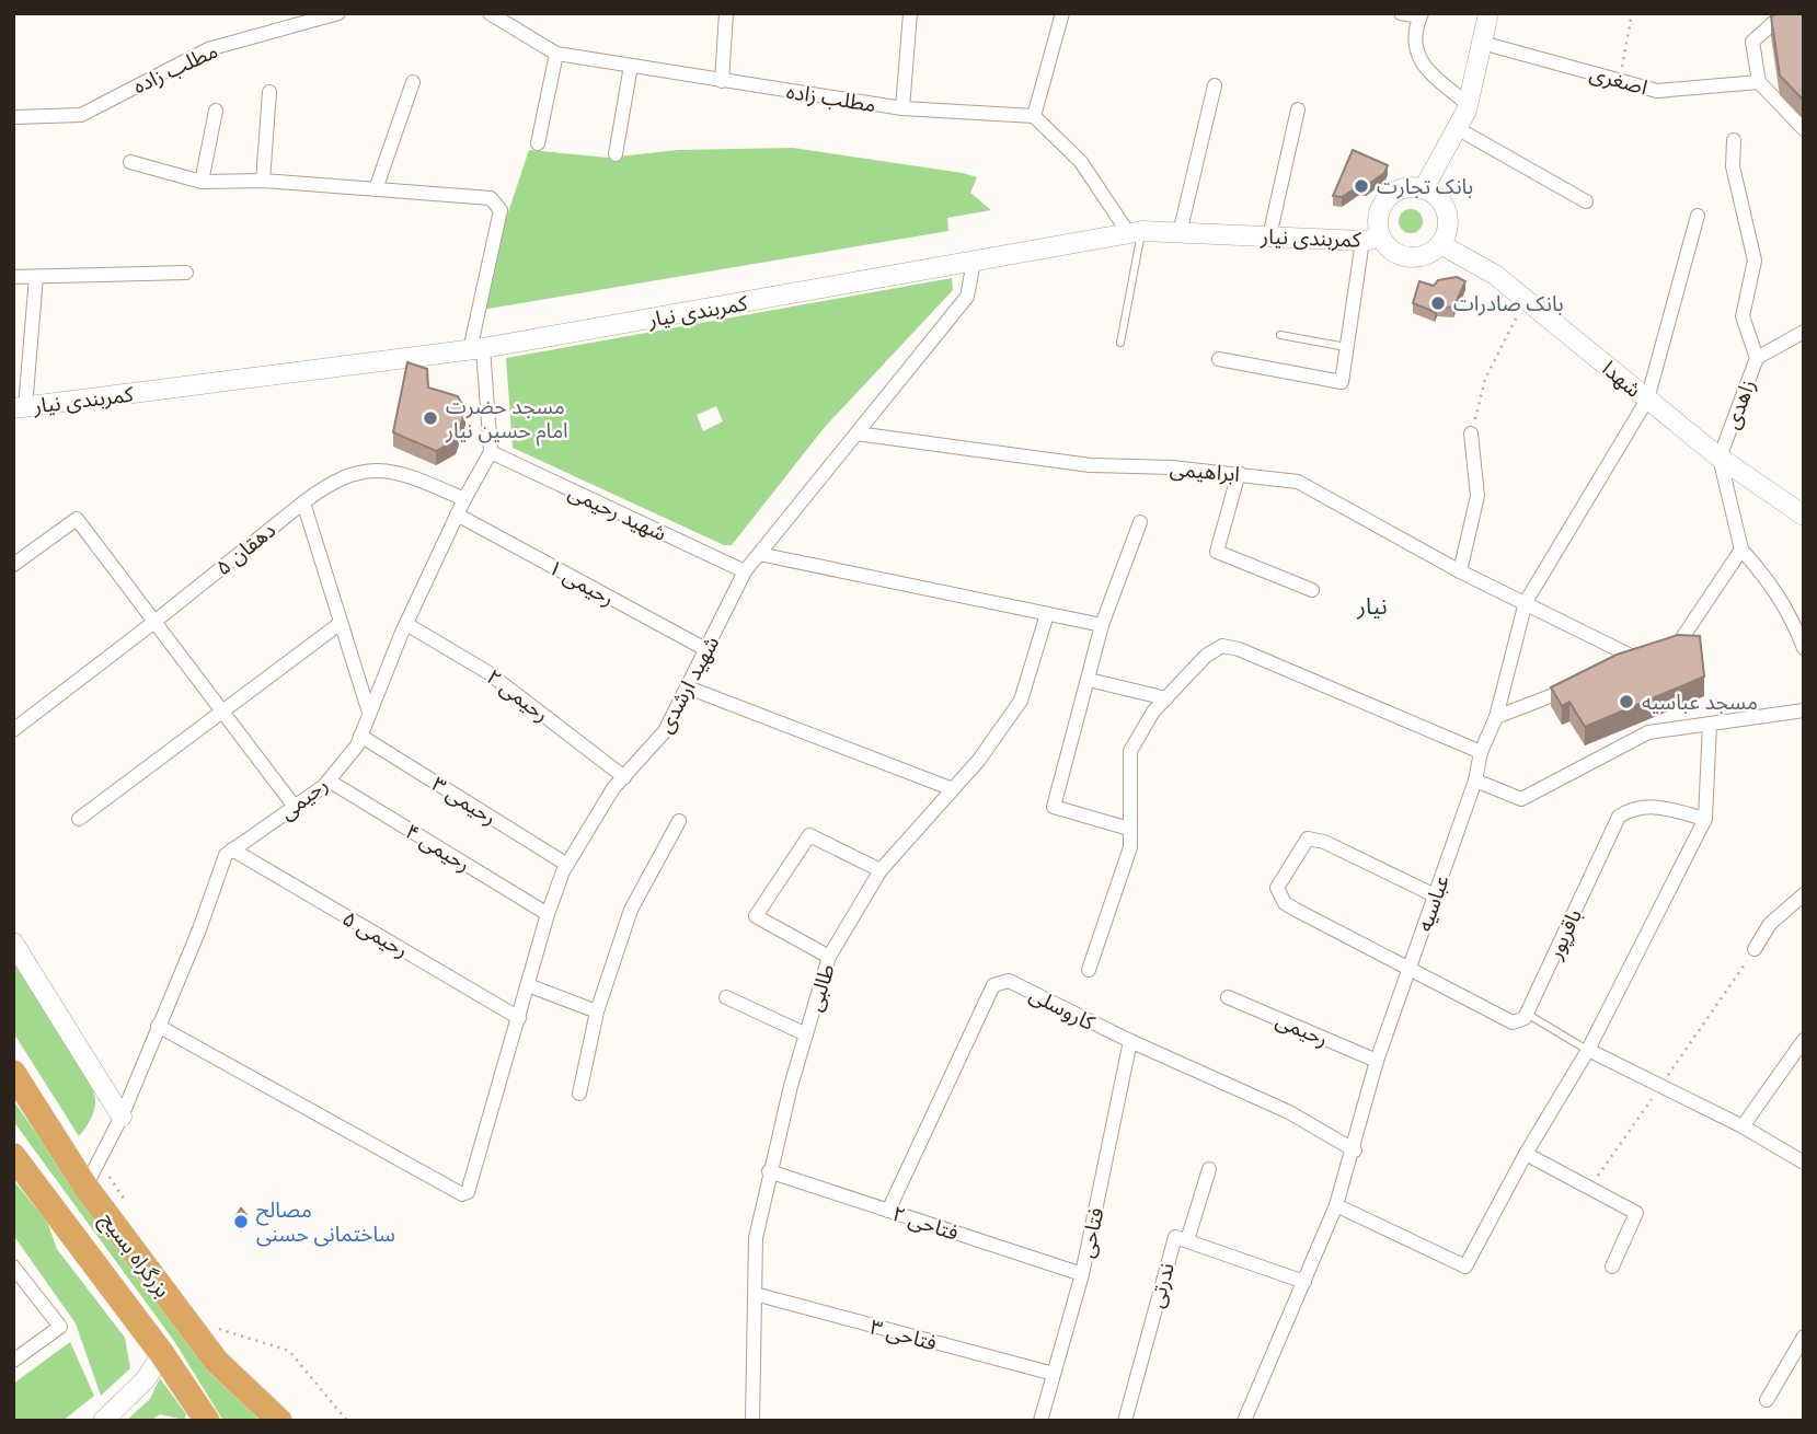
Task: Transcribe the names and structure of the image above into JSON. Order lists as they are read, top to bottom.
{
  "streets": {
    "highway": ["بزرگراه بسیج"],
    "main road": ["کمربندی نیار", "شهدا"],
    "street": [
      "مطلب زاده",
      "اصغری",
      "زاهدی",
      "ابراهیمی",
      "شهید رحیمی",
      "دهقان ۵",
      "رحیمی ۱",
      "شهید ارشدی",
      "رحیمی ۲",
      "رحیمی",
      "رحیمی ۳",
      "رحیمی ۴",
      "عباسیه",
      "رحیمی ۵",
      "باقرپور",
      "طالبی",
      "کاروسلی",
      "فتاحی ۲",
      "فتاحی",
      "ندرتی",
      "فتاحی ۳"
    ]
  },
  "crossings": [
    ["کمربندی نیار", "شهدا"],
    ["کمربندی نیار", "شهید ارشدی"],
    ["شهدا", "زاهدی"],
    ["شهدا", "عباسیه"],
    ["ابراهیمی", "شهید ارشدی"],
    ["ابراهیمی", "عباسیه"],
    ["شهید رحیمی", "شهید ارشدی"],
    ["شهید رحیمی", "رحیمی"],
    ["دهقان ۵", "رحیمی"],
    ["رحیمی ۱", "شهید ارشدی"],
    ["رحیمی ۱", "رحیمی"],
    ["شهید ارشدی", "رحیمی ۲"],
    ["شهید ارشدی", "رحیمی"],
    ["شهید ارشدی", "رحیمی ۳"],
    ["شهید ارشدی", "رحیمی ۴"],
    ["شهید ارشدی", "رحیمی ۵"],
    ["رحیمی ۲", "رحیمی"],
    ["رحیمی", "رحیمی ۳"],
    ["رحیمی", "رحیمی ۴"],
    ["رحیمی", "عباسیه"],
    ["رحیمی", "رحیمی ۵"],
    ["رحیمی", "بزرگراه بسیج"],
    ["عباسیه", "کاروسلی"],
    ["عباسیه", "ندرتی"],
    ["طالبی", "فتاحی ۲"],
    ["طالبی", "فتاحی ۳"],
    ["کاروسلی", "فتاحی ۲"],
    ["کاروسلی", "فتاحی"],
    ["فتاحی ۲", "فتاحی"],
    ["فتاحی", "فتاحی ۳"]
  ],
  "districts": ["نیار"],
  "places": [
    "بانک تجارت",
    "بانک صادرات",
    "مسجد حضرت امام حسین نیار",
    "مسجد عباسیه",
    "مصالح ساختمانی حسنی"
  ]
}
